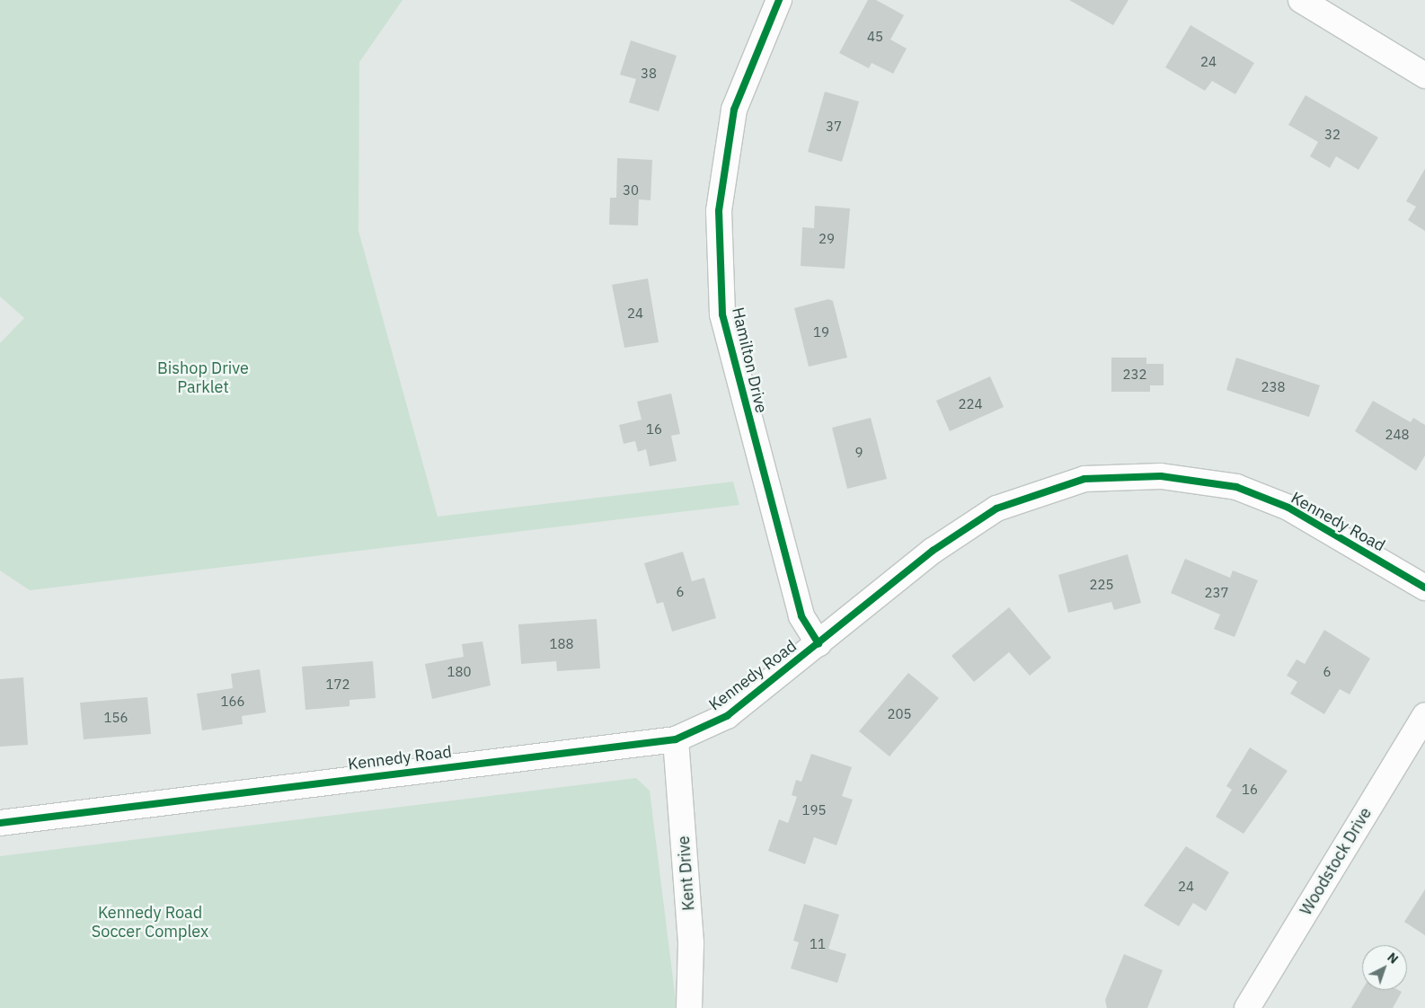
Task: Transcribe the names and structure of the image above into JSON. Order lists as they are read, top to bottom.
{
  "streets": {
    "street": [
      "Hamilton Drive",
      "Kennedy Road",
      "Woodstock Drive",
      "Kent Drive"
    ]
  },
  "crossings": [
    ["Hamilton Drive", "Kennedy Road"],
    ["Kennedy Road", "Kent Drive"]
  ],
  "parks": ["Bishop Drive Parklet", "Kennedy Road Soccer Complex"],
  "house_numbers": [
    "45",
    "24",
    "38",
    "37",
    "32",
    "30",
    "29",
    "24",
    "19",
    "232",
    "238",
    "224",
    "16",
    "248",
    "9",
    "225",
    "6",
    "237",
    "188",
    "180",
    "6",
    "172",
    "166",
    "205",
    "156",
    "16",
    "195",
    "24",
    "11"
  ],
  "north": "top right"
}
